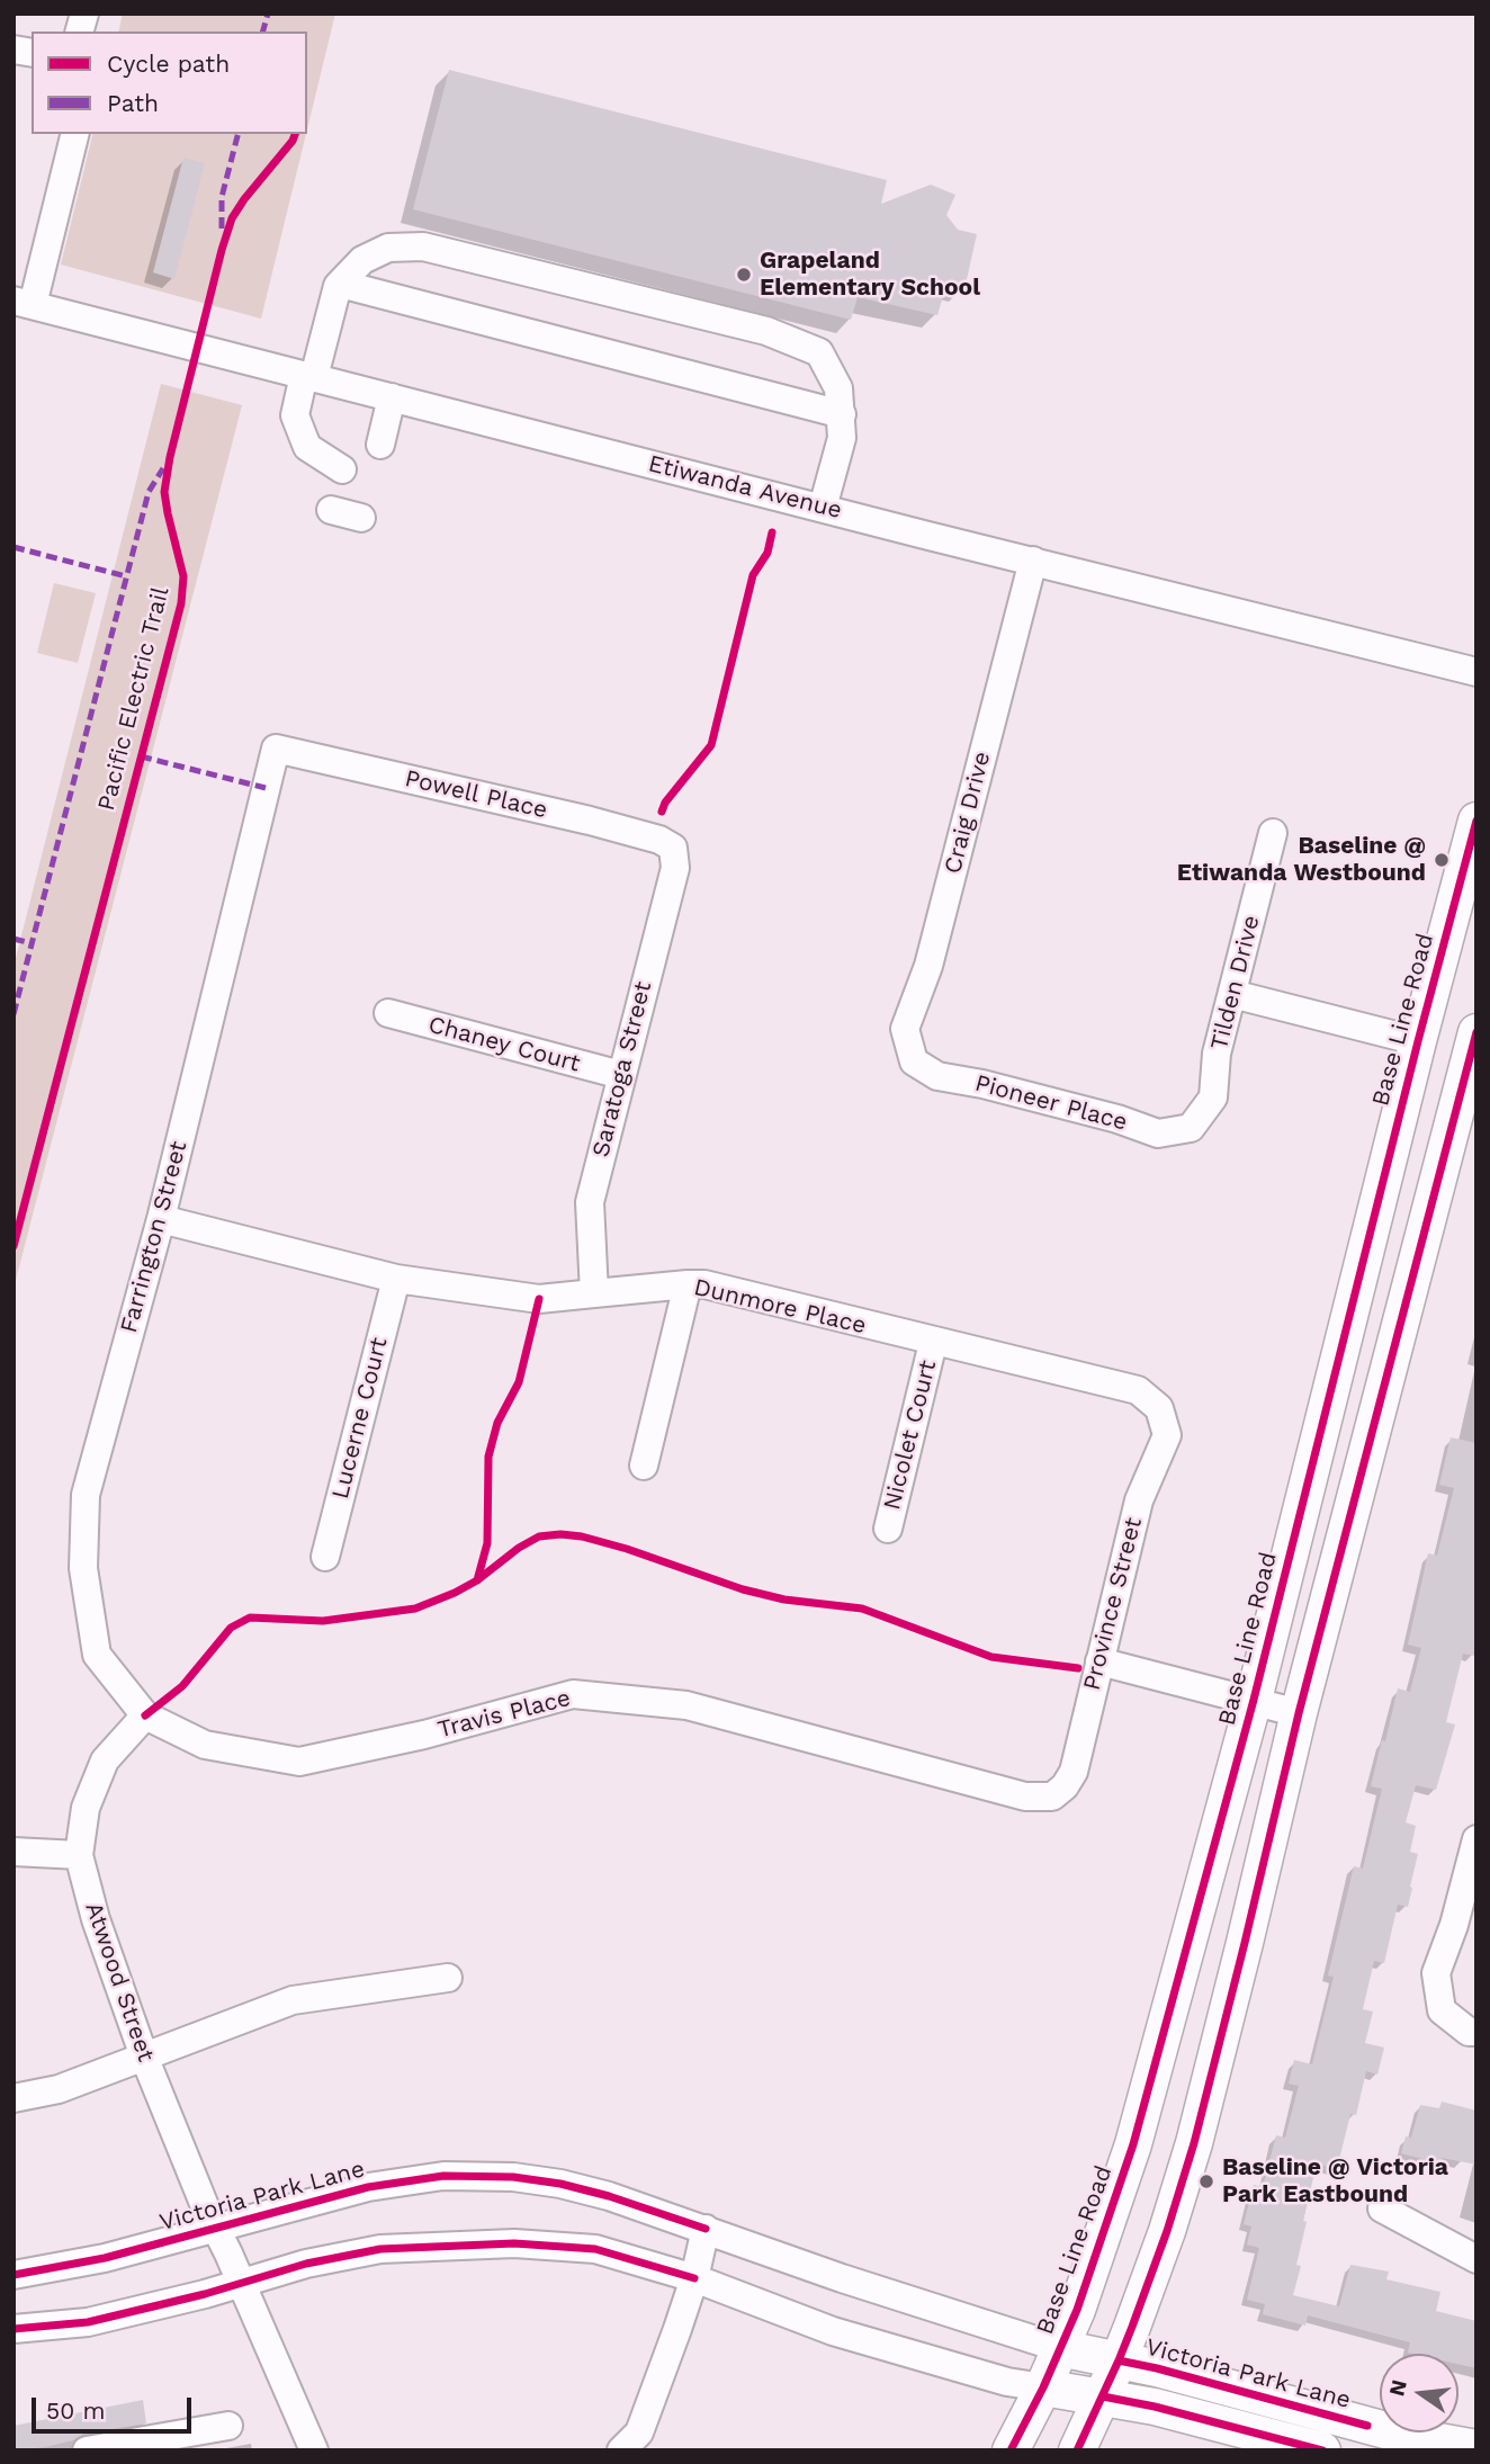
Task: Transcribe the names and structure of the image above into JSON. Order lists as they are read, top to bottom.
{
  "streets": {
    "main road": ["Base Line Road", "Victoria Park Lane"],
    "street": [
      "Etiwanda Avenue",
      "Powell Place",
      "Craig Drive",
      "Tilden Drive",
      "Chaney Court",
      "Saratoga Street",
      "Pioneer Place",
      "Farrington Street",
      "Dunmore Place",
      "Lucerne Court",
      "Nicolet Court",
      "Province Street",
      "Travis Place",
      "Atwood Street"
    ],
    "cycle path": ["Pacific Electric Trail"]
  },
  "crossings": [
    ["Etiwanda Avenue", "Craig Drive"],
    ["Powell Place", "Saratoga Street"],
    ["Powell Place", "Farrington Street"],
    ["Craig Drive", "Pioneer Place"],
    ["Tilden Drive", "Pioneer Place"],
    ["Base Line Road", "Victoria Park Lane"],
    ["Chaney Court", "Saratoga Street"],
    ["Saratoga Street", "Dunmore Place"],
    ["Farrington Street", "Dunmore Place"],
    ["Farrington Street", "Travis Place"],
    ["Farrington Street", "Atwood Street"],
    ["Dunmore Place", "Lucerne Court"],
    ["Dunmore Place", "Nicolet Court"],
    ["Dunmore Place", "Province Street"],
    ["Province Street", "Travis Place"],
    ["Travis Place", "Atwood Street"],
    ["Atwood Street", "Victoria Park Lane"]
  ],
  "places": ["Grapeland Elementary School", "Baseline @ Etiwanda Westbound", "Baseline @ Victoria Park Eastbound"],
  "legend": ["Cycle path", "Path"],
  "scale_bar": "50 m",
  "north": "left"
}
